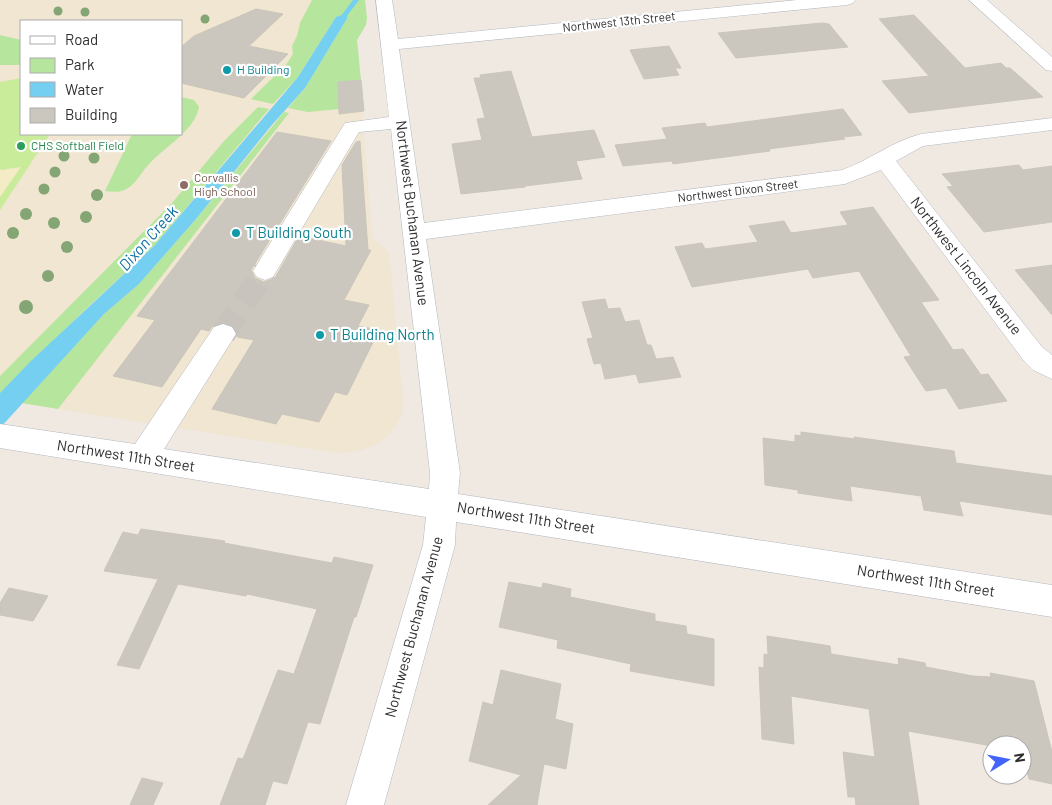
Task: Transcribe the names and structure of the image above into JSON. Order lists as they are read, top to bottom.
{
  "streets": {
    "street": [
      "Northwest 13th Street",
      "Northwest Dixon Street",
      "Northwest Buchanan Avenue",
      "Northwest Lincoln Avenue",
      "Northwest 11th Street"
    ]
  },
  "crossings": [
    ["Northwest 13th Street", "Northwest Buchanan Avenue"],
    ["Northwest Dixon Street", "Northwest Buchanan Avenue"],
    ["Northwest Dixon Street", "Northwest Lincoln Avenue"],
    ["Northwest Buchanan Avenue", "Northwest 11th Street"]
  ],
  "water": ["Dixon Creek"],
  "places": [
    "H Building",
    "CHS Softball Field",
    "Corvallis High School",
    "T Building South",
    "T Building North"
  ],
  "legend": [
    "Road",
    "Park",
    "Water",
    "Building"
  ],
  "north": "right"
}
